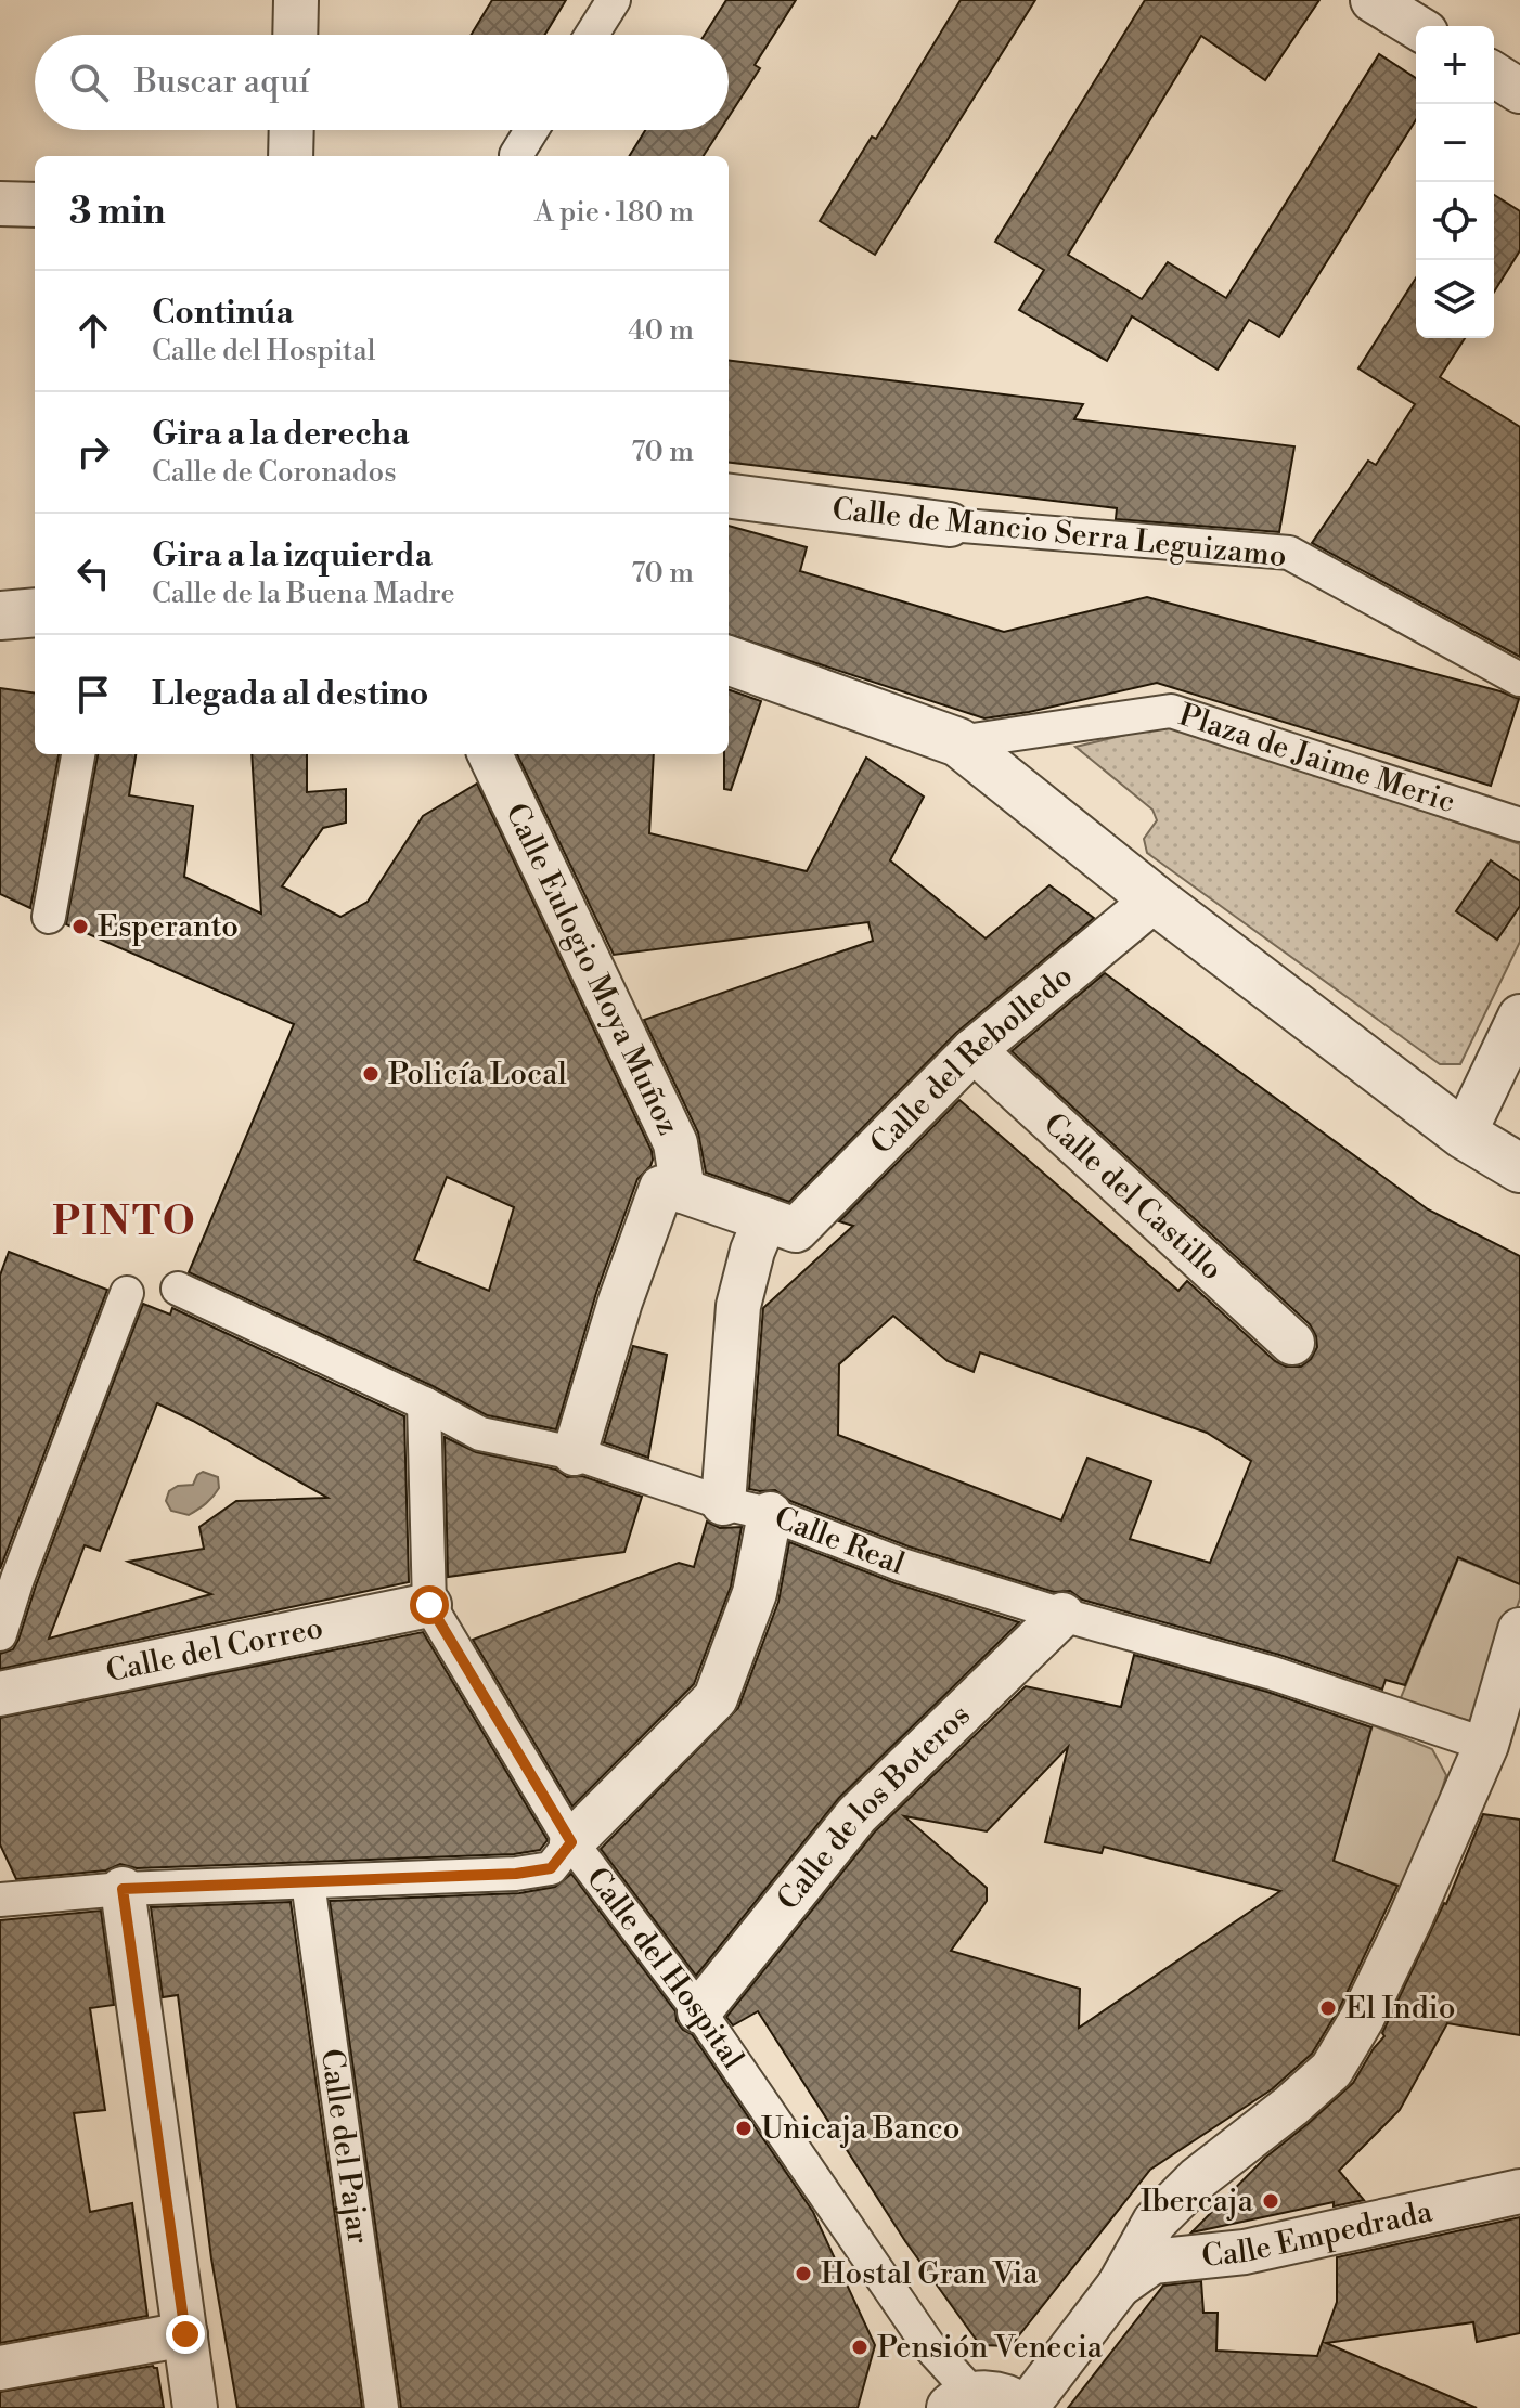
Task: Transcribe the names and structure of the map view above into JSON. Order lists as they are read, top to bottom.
{
  "streets": {
    "street": [
      "Calle de Mancio Serra Leguizamo",
      "Plaza de Jaime Meric",
      "Calle Eulogio Moya Muñoz",
      "Calle del Rebolledo",
      "Calle del Castillo",
      "Calle Real",
      "Calle del Correo",
      "Calle de los Boteros",
      "Calle del Hospital",
      "Calle del Pajar",
      "Calle Empedrada"
    ]
  },
  "crossings": [
    ["Calle del Rebolledo", "Calle del Castillo"],
    ["Calle Real", "Calle de los Boteros"],
    ["Calle Real", "Calle del Hospital"],
    ["Calle del Correo", "Calle del Hospital"],
    ["Calle de los Boteros", "Calle del Hospital"]
  ],
  "districts": ["PINTO"],
  "places": [
    "Esperanto",
    "Policía Local",
    "El Indio",
    "Unicaja Banco",
    "Ibercaja",
    "Hostal Gran Via",
    "Pensión Venecia"
  ],
  "page": {
    "map_buttons": ["+", "−"],
    "search": "Buscar aquí",
    "heading": ["3 min", "A pie · 180 m"],
    "list": [
      ["Continúa", "Calle del Hospital", "40 m"],
      ["Gira a la derecha", "Calle de Coronados", "70 m"],
      ["Gira a la izquierda", "Calle de la Buena Madre", "70 m"],
      "Llegada al destino"
    ]
  }
}
